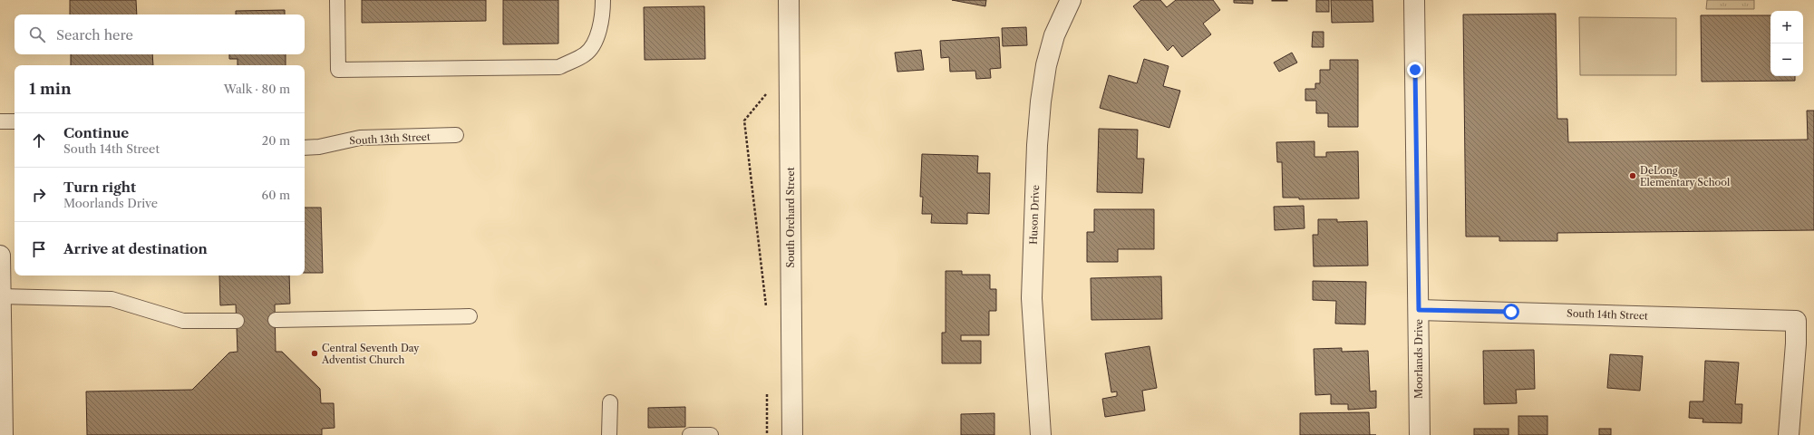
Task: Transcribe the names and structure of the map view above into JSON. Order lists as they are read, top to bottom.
{
  "streets": {
    "street": [
      "Huson Drive",
      "South Orchard Street",
      "South 14th Street",
      "Moorlands Drive"
    ],
    "lane": ["South 13th Street"]
  },
  "crossings": [
    ["South 14th Street", "Moorlands Drive"]
  ],
  "places": ["DeLong Elementary School", "Central Seventh Day Adventist Church"],
  "page": {
    "map_buttons": ["+", "−"],
    "search": "Search here",
    "heading": ["1 min", "Walk · 80 m"],
    "list": [
      ["Continue", "South 14th Street", "20 m"],
      ["Turn right", "Moorlands Drive", "60 m"],
      "Arrive at destination"
    ]
  }
}
